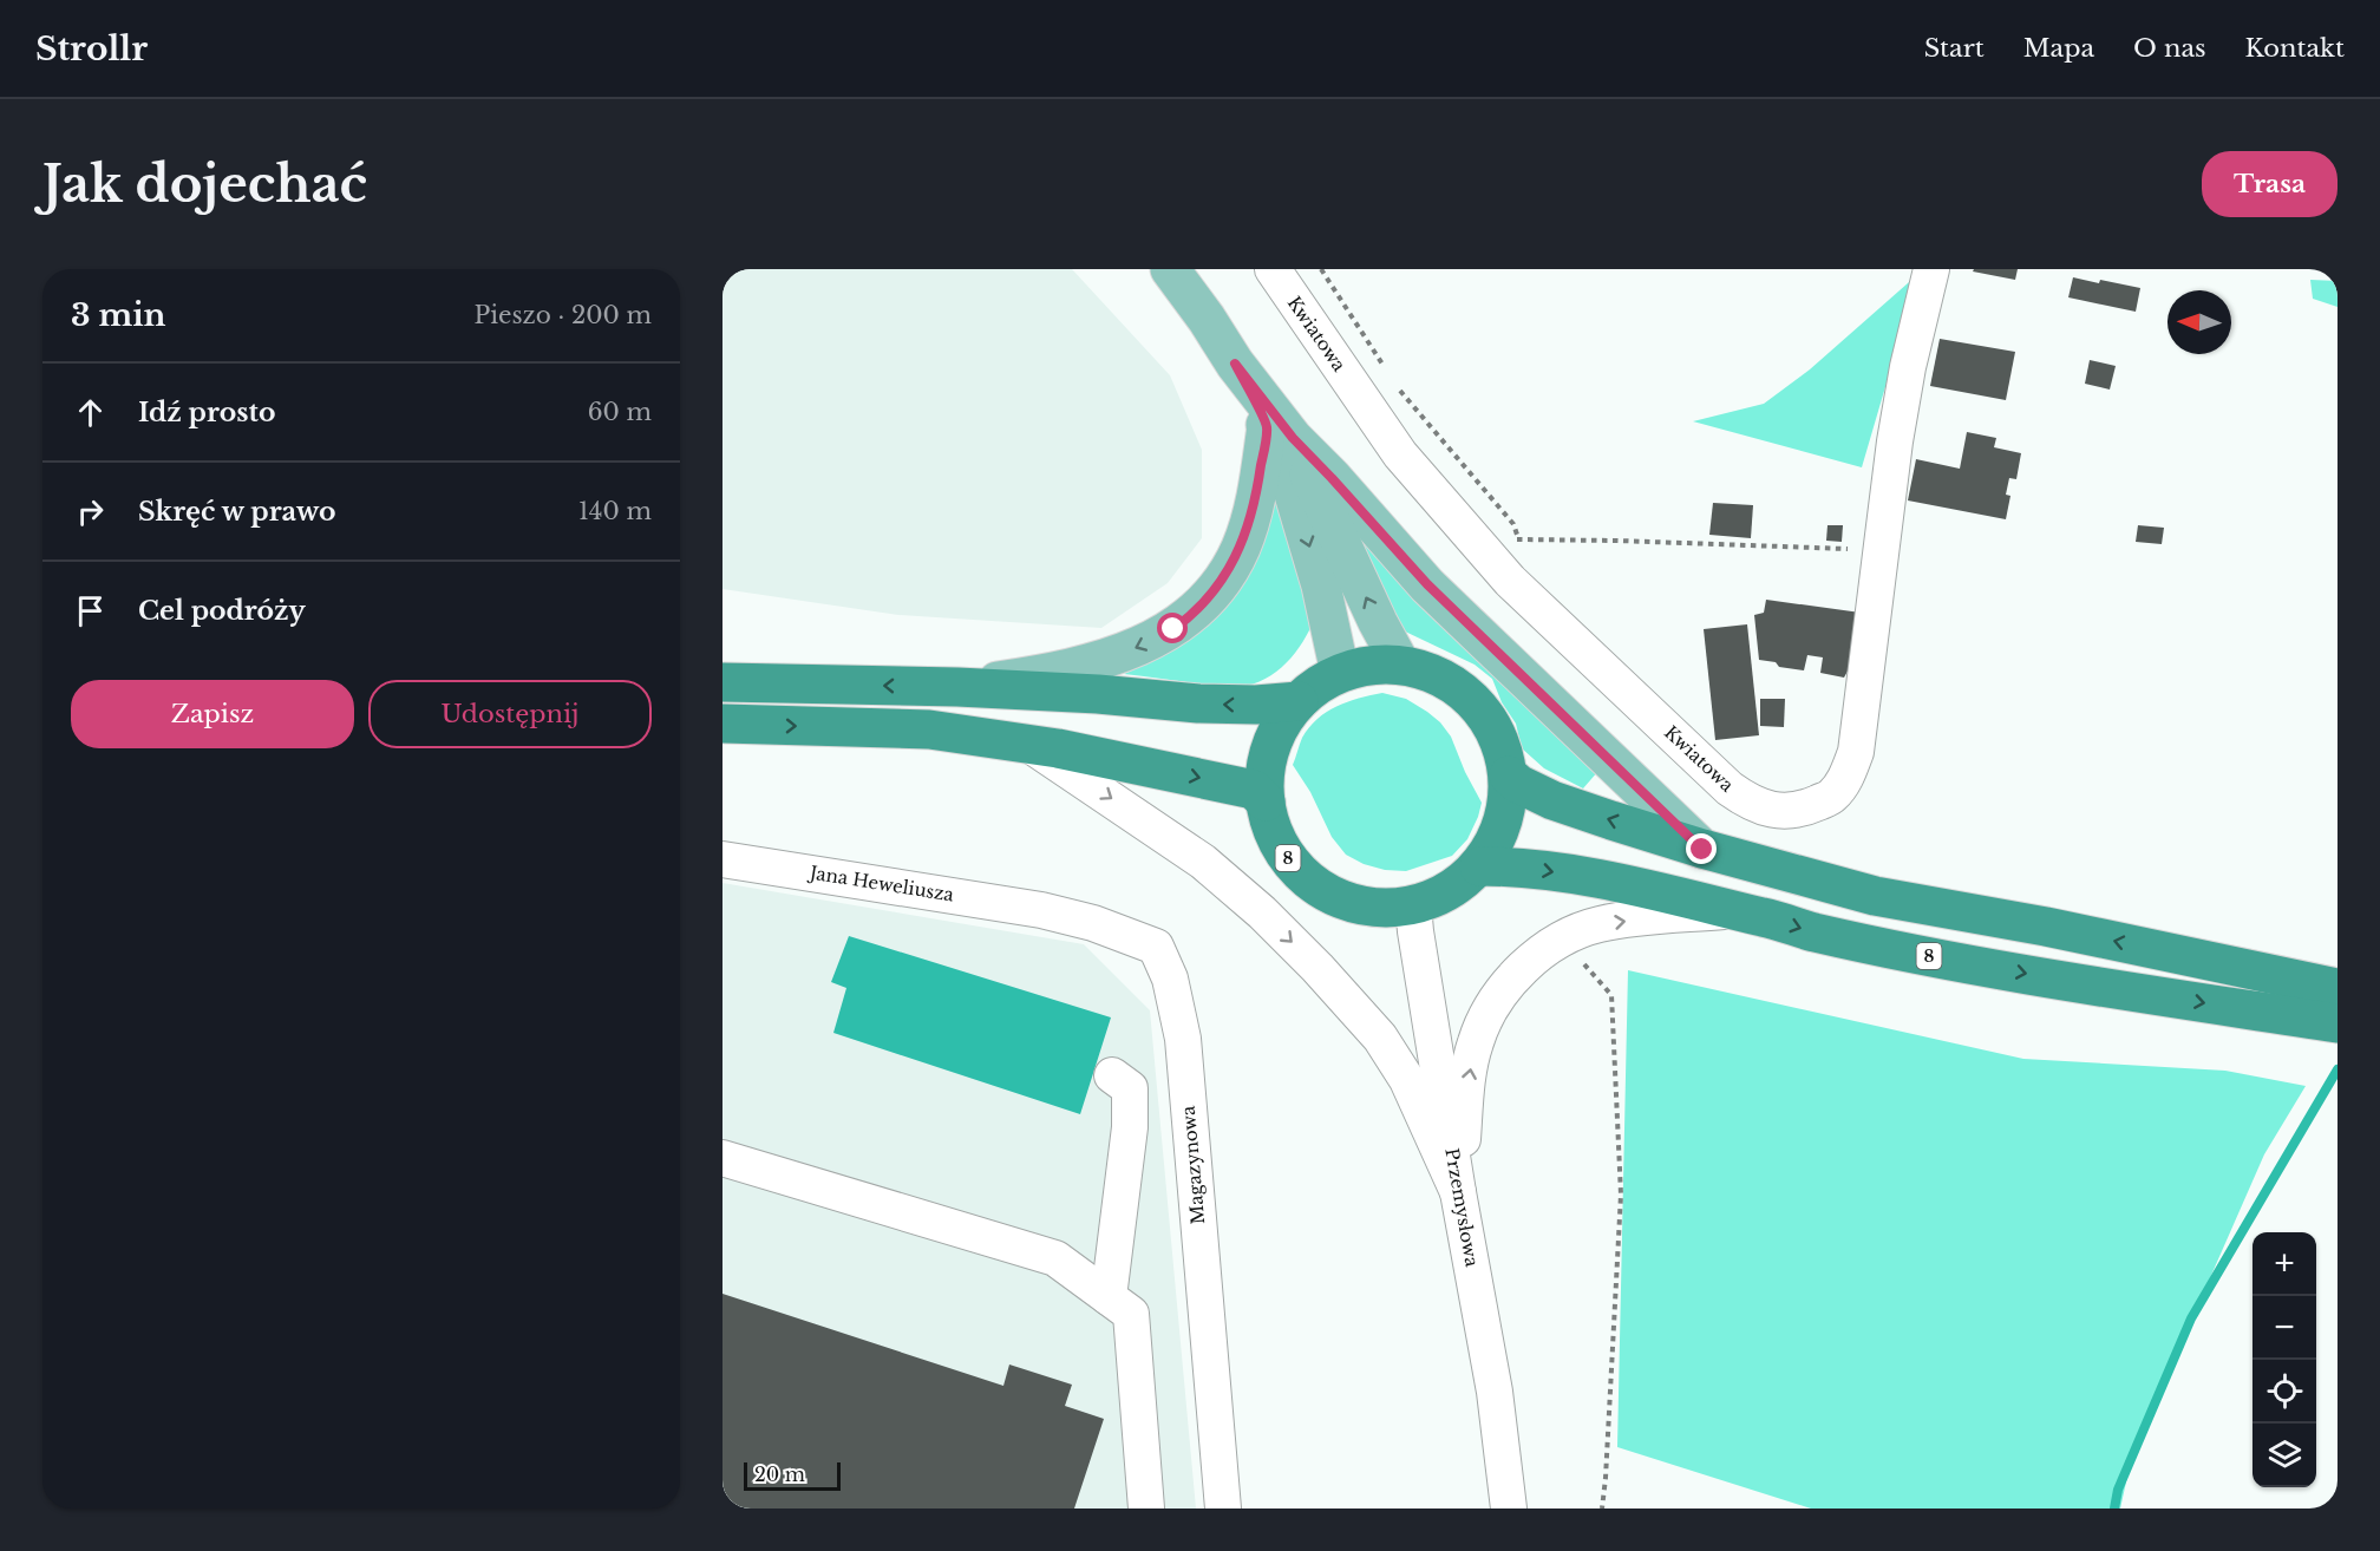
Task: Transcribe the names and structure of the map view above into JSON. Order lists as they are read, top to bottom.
{
  "streets": {
    "highway": ["8"],
    "street": [
      "Kwiatowa",
      "Jana Heweliusza",
      "Magazynowa",
      "Przemysłowa"
    ]
  },
  "crossings": [
    ["8", "Przemysłowa"],
    ["Jana Heweliusza", "Magazynowa"]
  ],
  "scale_bar": "20 m",
  "north": "left",
  "page": {
    "header": "Strollr",
    "nav": [
      "Start",
      "Mapa",
      "O nas",
      "Kontakt"
    ],
    "buttons": [
      "Trasa",
      ["Zapisz", "Udostępnij"]
    ],
    "title": "Jak dojechać",
    "heading": ["3 min", "Pieszo · 200 m"],
    "list": [
      ["Idź prosto", "60 m"],
      ["Skręć w prawo", "140 m"],
      "Cel podróży"
    ],
    "map_buttons": ["+", "−"],
    "scale": "20 m"
  }
}
